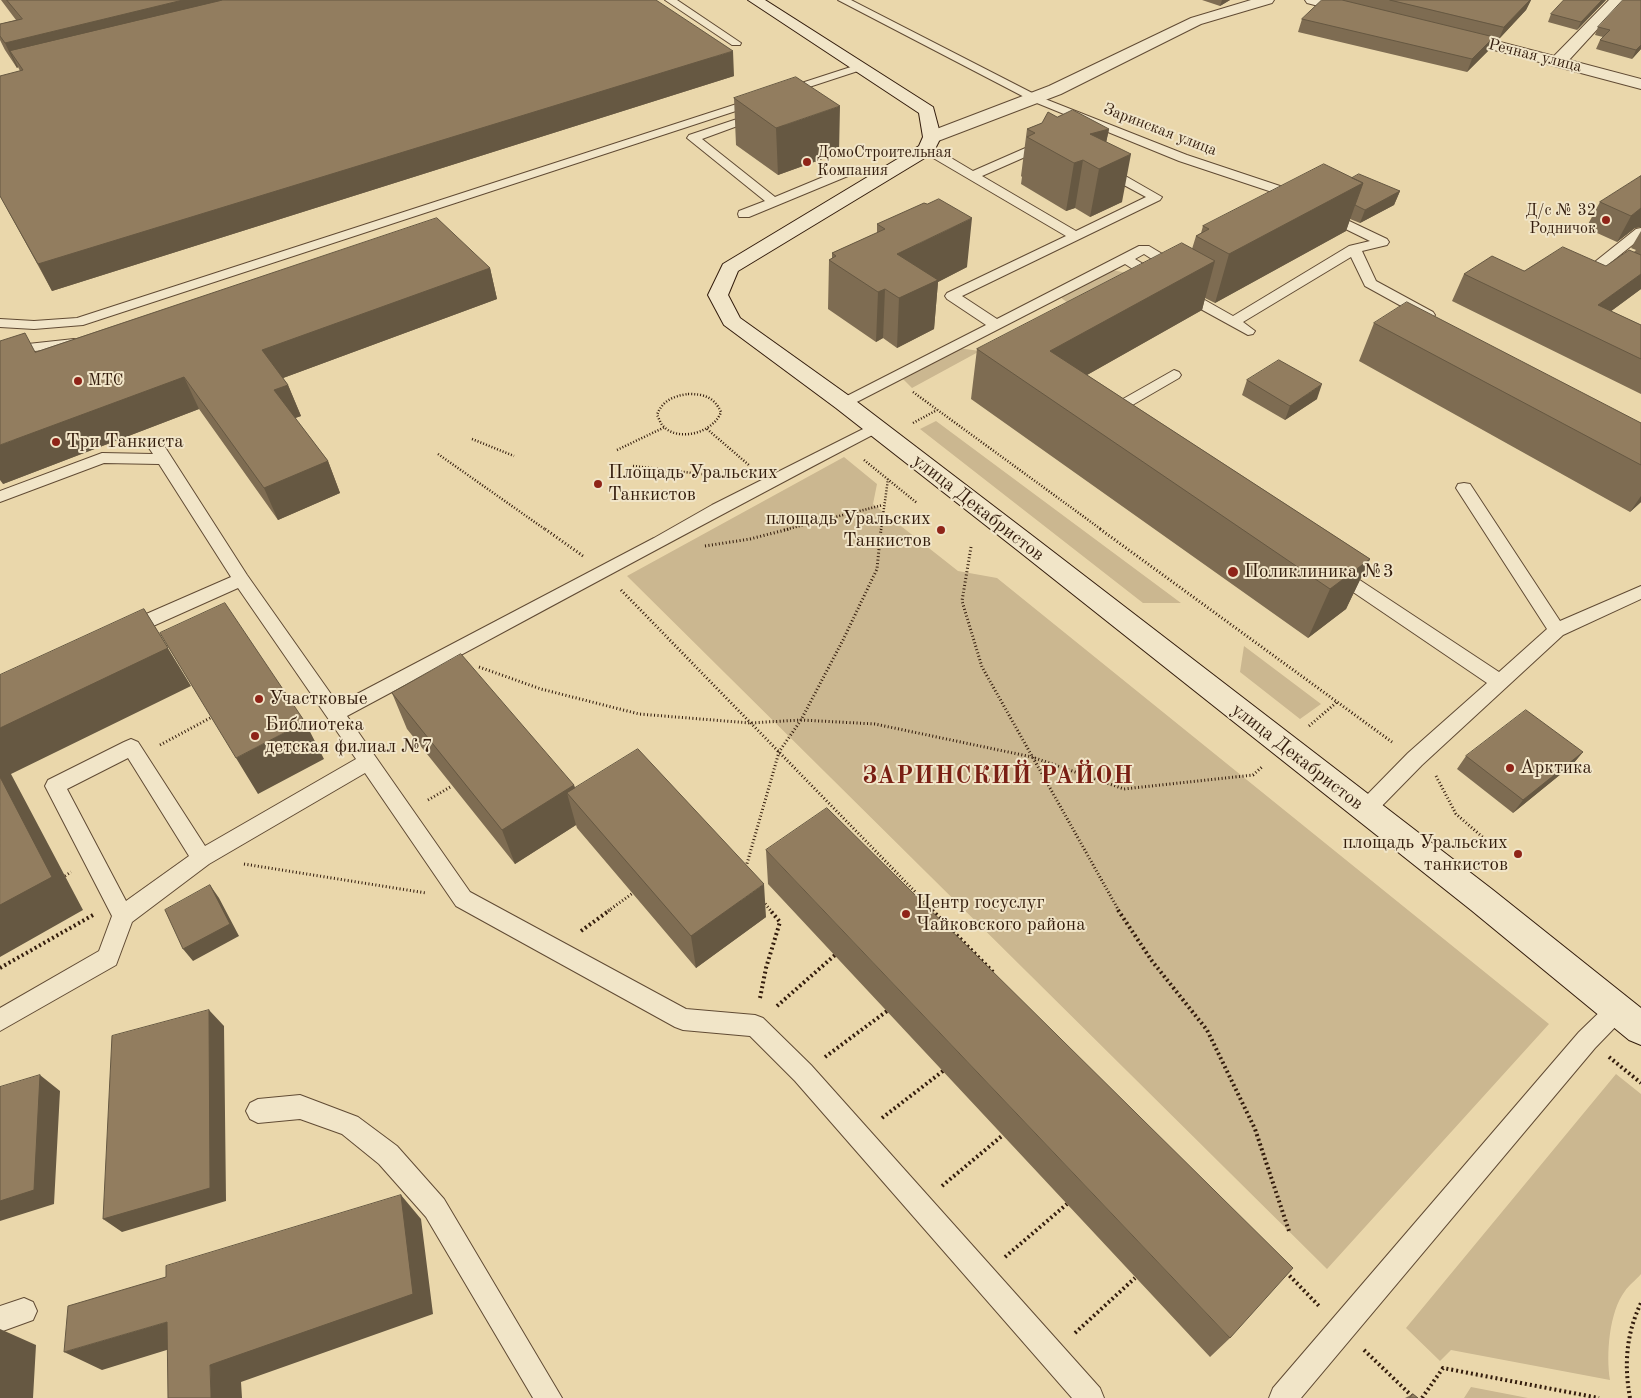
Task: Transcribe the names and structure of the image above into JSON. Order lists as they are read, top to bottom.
{
  "streets": {
    "street": ["Речная улица", "улица Декабристов"],
    "lane": ["Заринская улица"]
  },
  "districts": ["ЗАРИНСКИЙ РАЙОН"],
  "places": [
    "ДомоСтроительная Компания",
    "Д/с № 32 Родничок",
    "МТС",
    "Три Танкиста",
    "Площадь Уральских Танкистов",
    "площадь Уральских Танкистов",
    "Поликлиника №3",
    "Участковые",
    "Библиотека детская филиал №7",
    "Арктика",
    "площадь Уральских танкистов",
    "Центр госуслуг Чайковского района"
  ]
}
